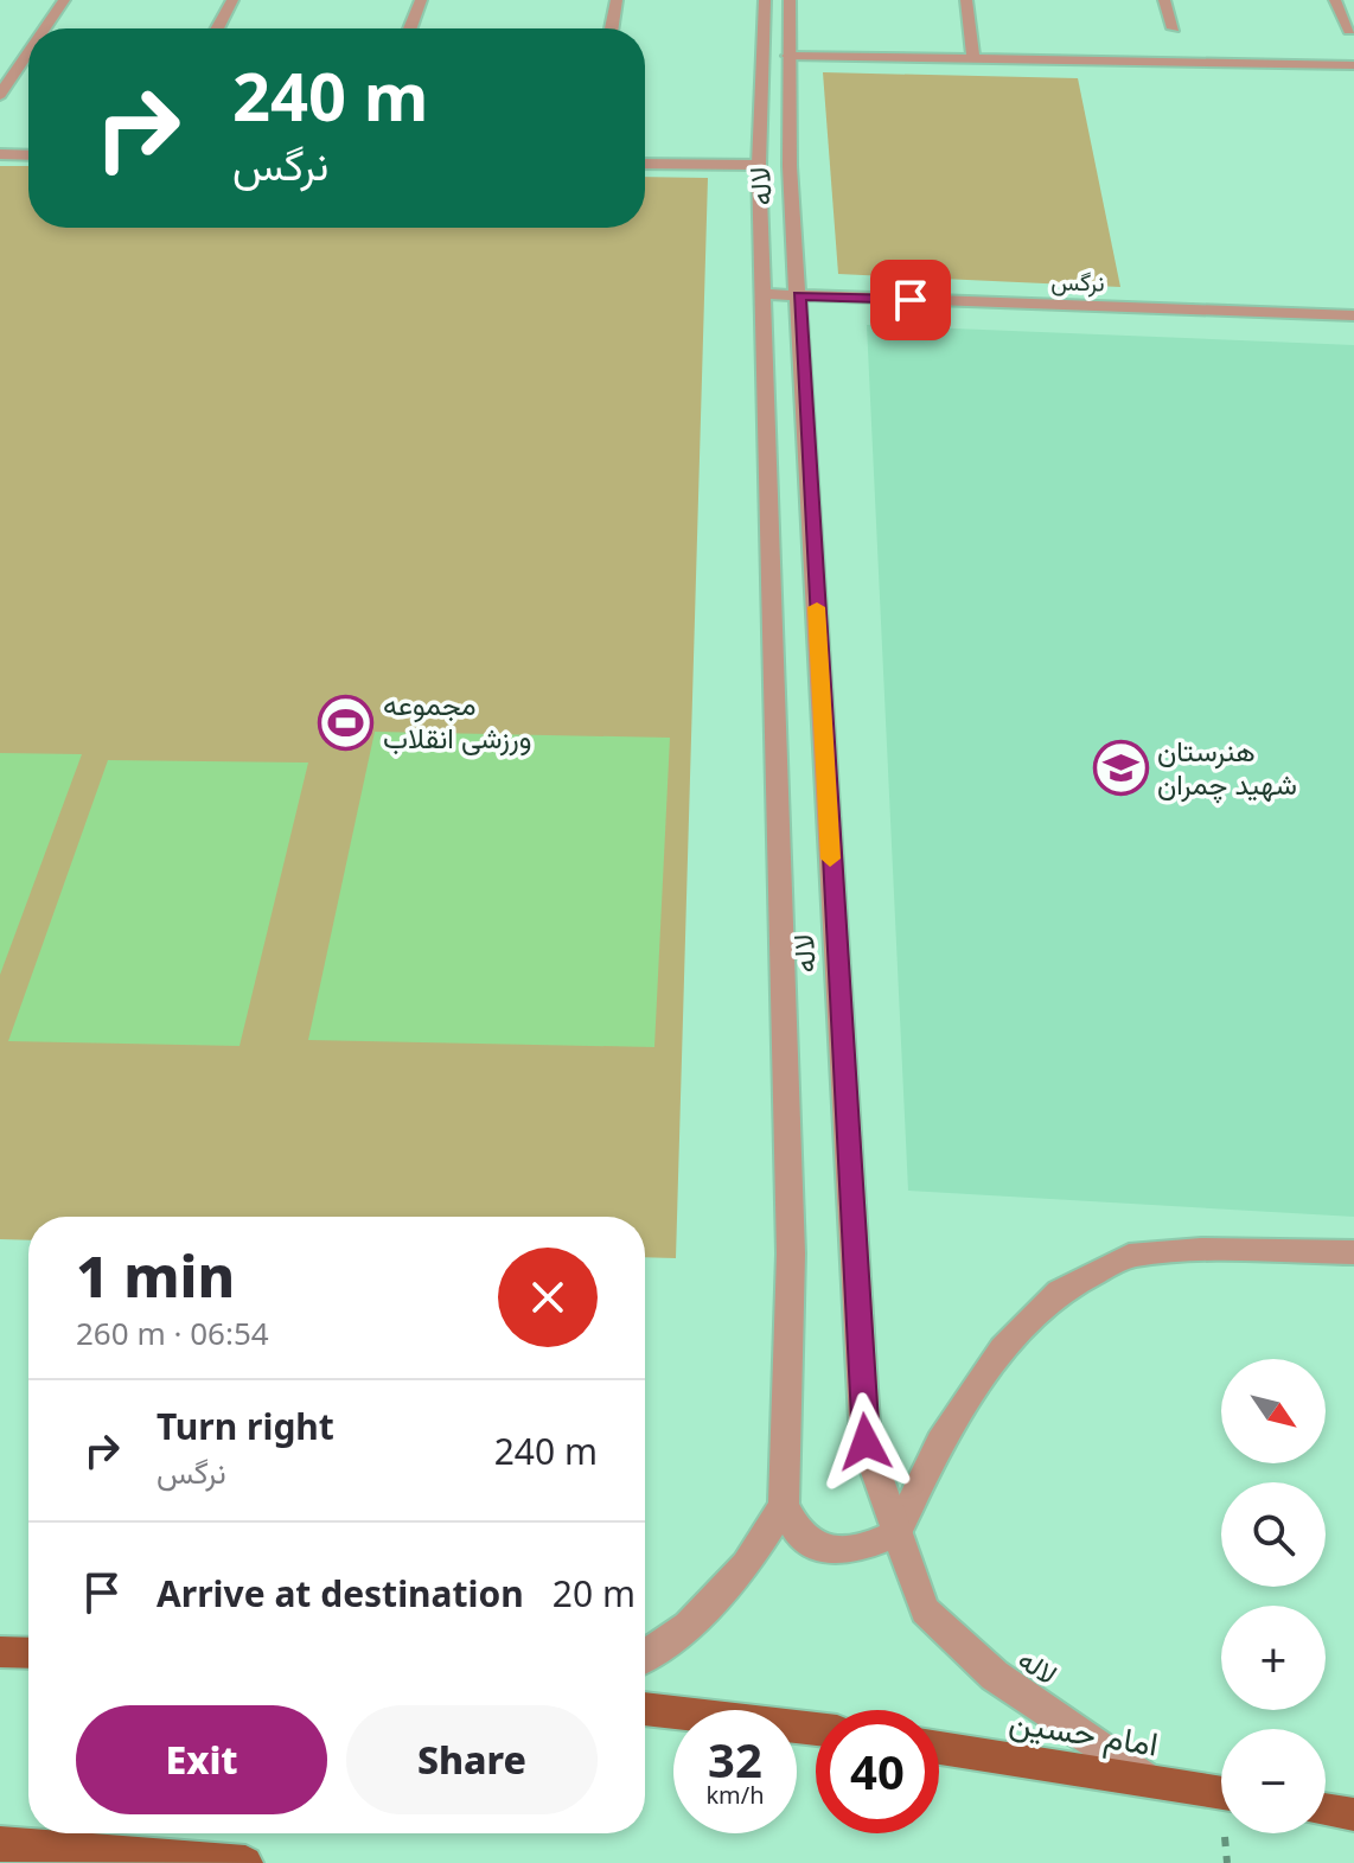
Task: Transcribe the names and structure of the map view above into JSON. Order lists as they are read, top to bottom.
{
  "streets": {
    "main road": ["امام حسین"],
    "street": ["لاله", "نرگس"]
  },
  "crossings": [
    ["لاله", "نرگس"],
    ["لاله", "امام حسین"]
  ],
  "places": {
    "sports": ["مجموعه ورزشی انقلاب"],
    "school or university": ["هنرستان شهید چمران"]
  },
  "north": "bottom right",
  "page": {
    "turn": ["240 m", "نرگس"],
    "heading": ["1 min", "260 m · 06:54"],
    "map_buttons": ["+", "−"],
    "list": [
      {
        "name": "Turn right",
        "note": "نرگس",
        "value": "240 m"
      },
      {
        "name": "Arrive at destination",
        "value": "20 m"
      }
    ],
    "buttons": ["Exit", "Share"],
    "speed": "32 km/h",
    "limit": "40"
  }
}
